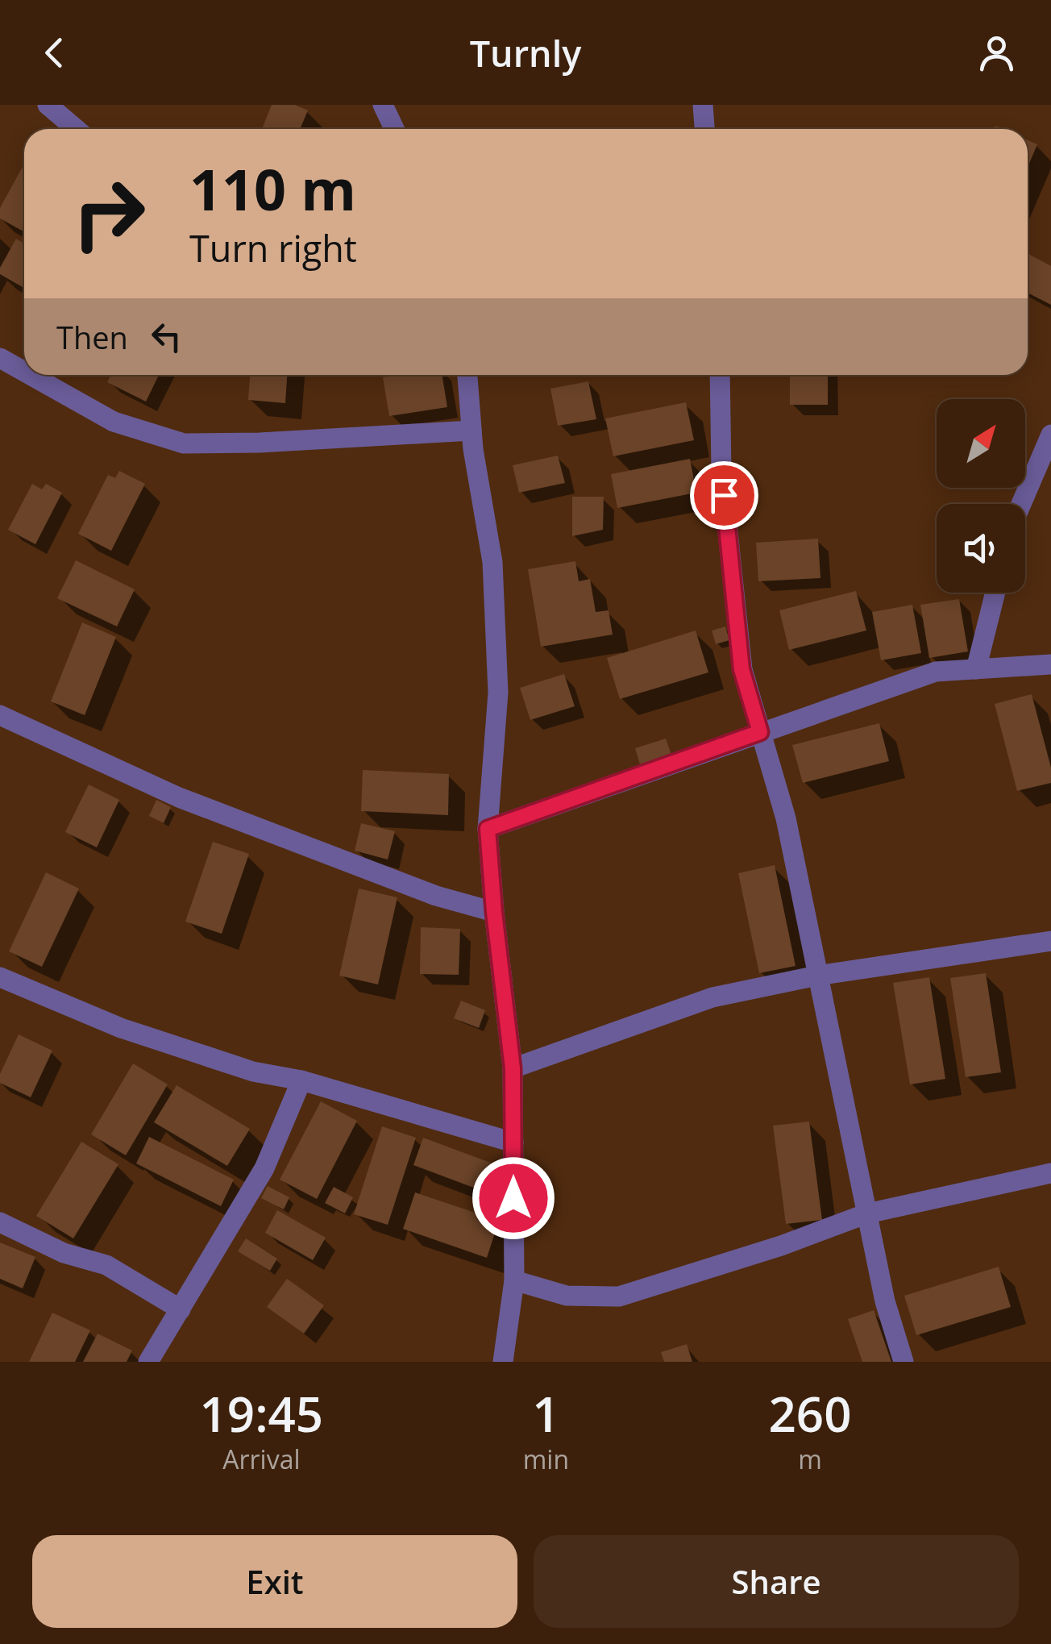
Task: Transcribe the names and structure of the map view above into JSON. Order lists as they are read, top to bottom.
{
  "north": "top right",
  "page": {
    "header": "Turnly",
    "turn": ["110 m", "Turn right"],
    "then": "Then",
    "eta": [
      "19:45",
      "Arrival",
      "1",
      "min",
      "260",
      "m"
    ],
    "buttons": ["Exit", "Share"]
  }
}
